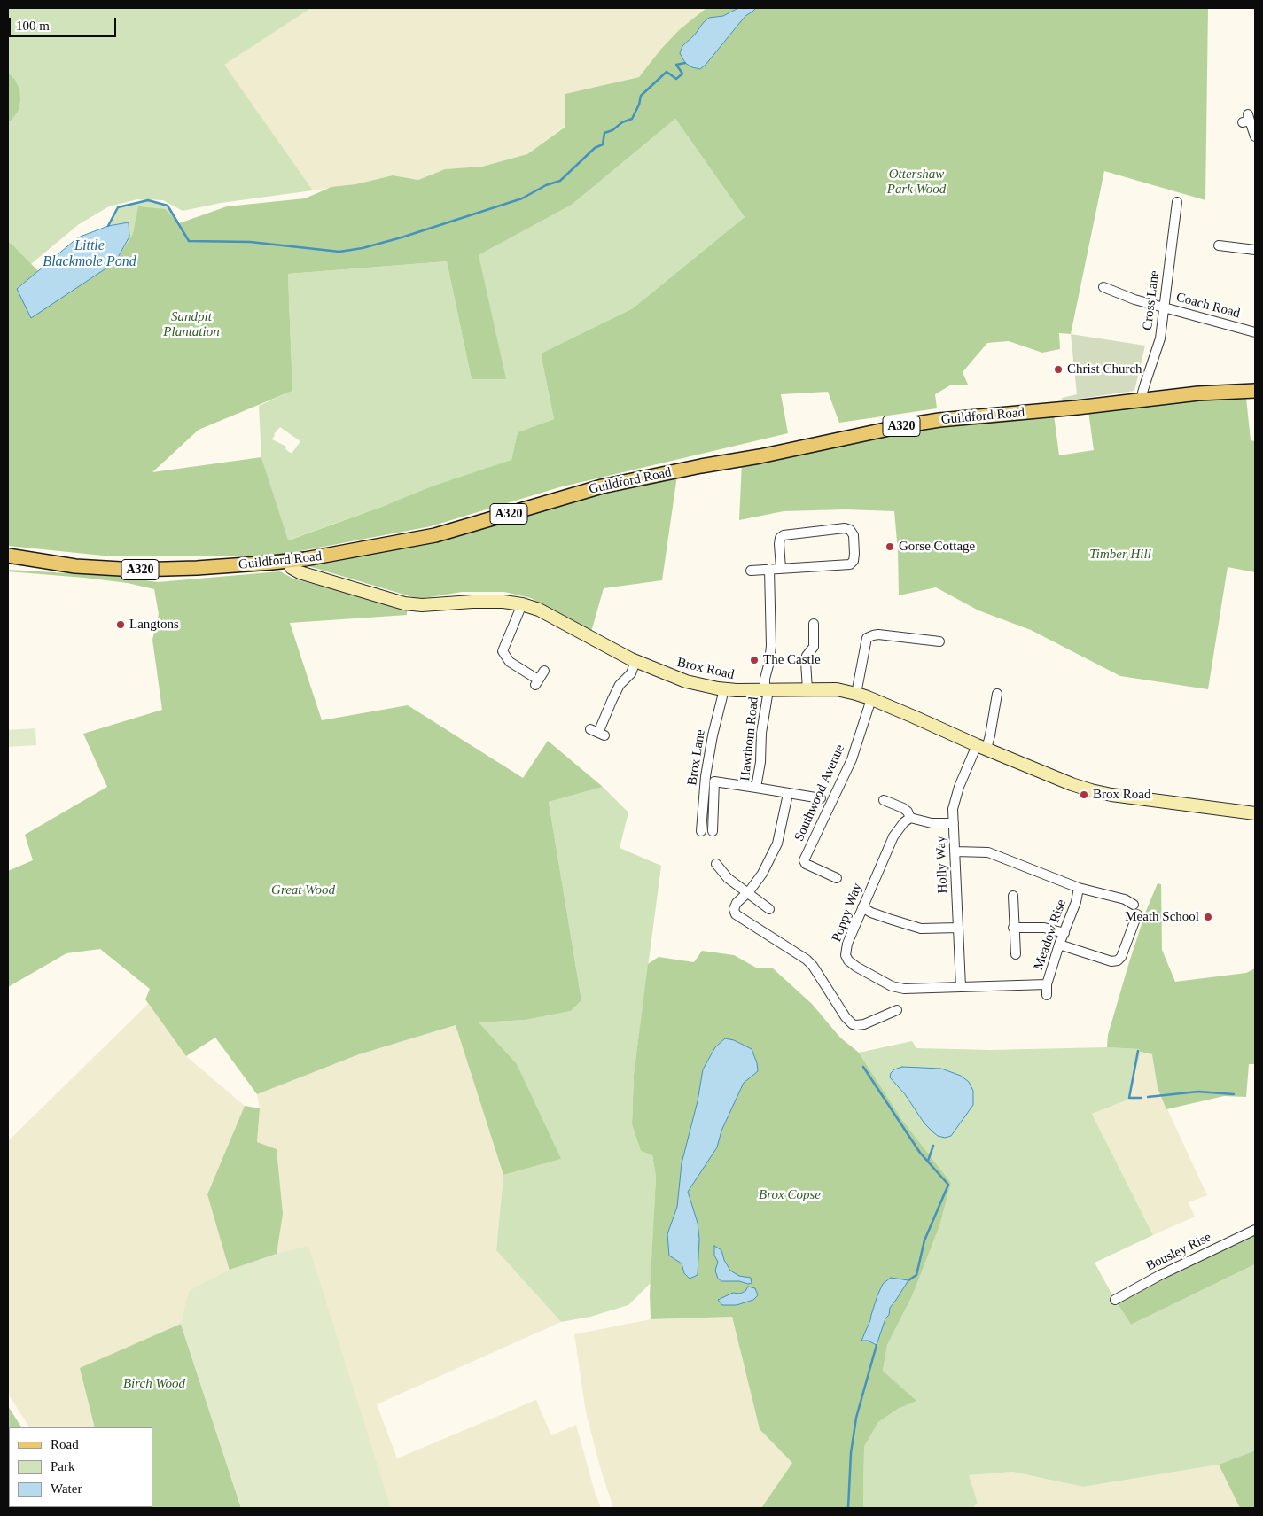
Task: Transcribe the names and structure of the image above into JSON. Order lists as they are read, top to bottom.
{
  "streets": {
    "main road": ["Guildford Road", "A320"],
    "street": [
      "Cross Lane",
      "Coach Road",
      "Brox Road",
      "Hawthorn Road",
      "Brox Lane",
      "Southwood Avenue",
      "Holly Way",
      "Poppy Way",
      "Meadow Rise",
      "Bousley Rise"
    ]
  },
  "crossings": [
    ["Cross Lane", "Coach Road"],
    ["Cross Lane", "Guildford Road"],
    ["Guildford Road", "Brox Road"],
    ["Brox Road", "Hawthorn Road"],
    ["Brox Road", "Brox Lane"],
    ["Brox Road", "Southwood Avenue"],
    ["Brox Road", "Holly Way"],
    ["Holly Way", "Poppy Way"],
    ["Holly Way", "Meadow Rise"],
    ["Poppy Way", "Meadow Rise"]
  ],
  "water": ["Little Blackmole Pond"],
  "parks": [
    "Ottershaw Park Wood",
    "Sandpit Plantation",
    "Timber Hill",
    "Great Wood",
    "Brox Copse",
    "Birch Wood"
  ],
  "places": [
    "Christ Church",
    "Gorse Cottage",
    "Langtons",
    "The Castle",
    "Brox Road",
    "Meath School"
  ],
  "legend": ["Road", "Park", "Water"],
  "scale_bar": "100 m"
}
